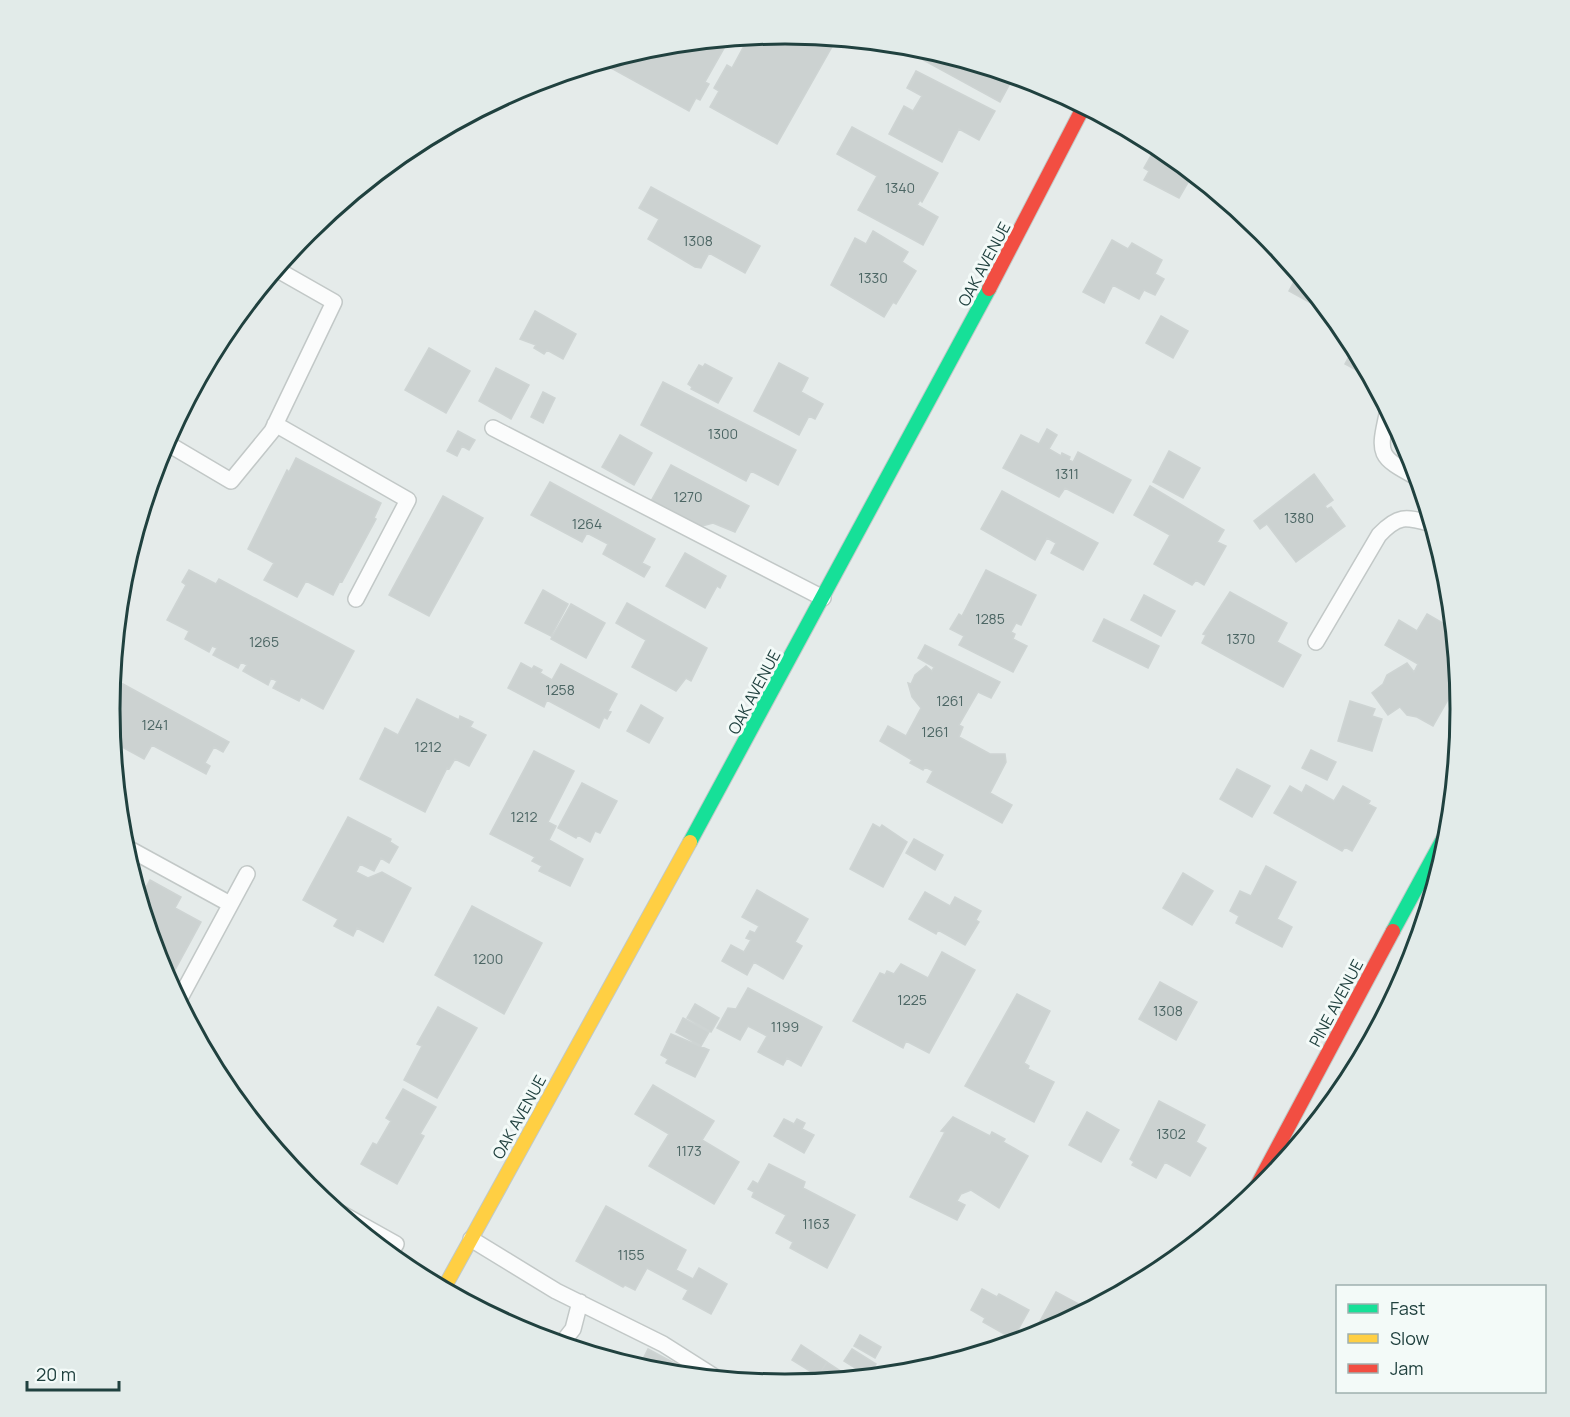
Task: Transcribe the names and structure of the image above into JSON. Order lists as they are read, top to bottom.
{
  "streets": {
    "street": ["OAK AVENUE", "PINE AVENUE"]
  },
  "house_numbers": [
    "1340",
    "1308",
    "1330",
    "1300",
    "1311",
    "1270",
    "1380",
    "1264",
    "1285",
    "1370",
    "1265",
    "1258",
    "1261",
    "1241",
    "1261",
    "1212",
    "1212",
    "1200",
    "1225",
    "1308",
    "1199",
    "1302",
    "1173",
    "1163",
    "1155"
  ],
  "legend": ["Fast", "Slow", "Jam"],
  "scale_bar": "20 m"
}
